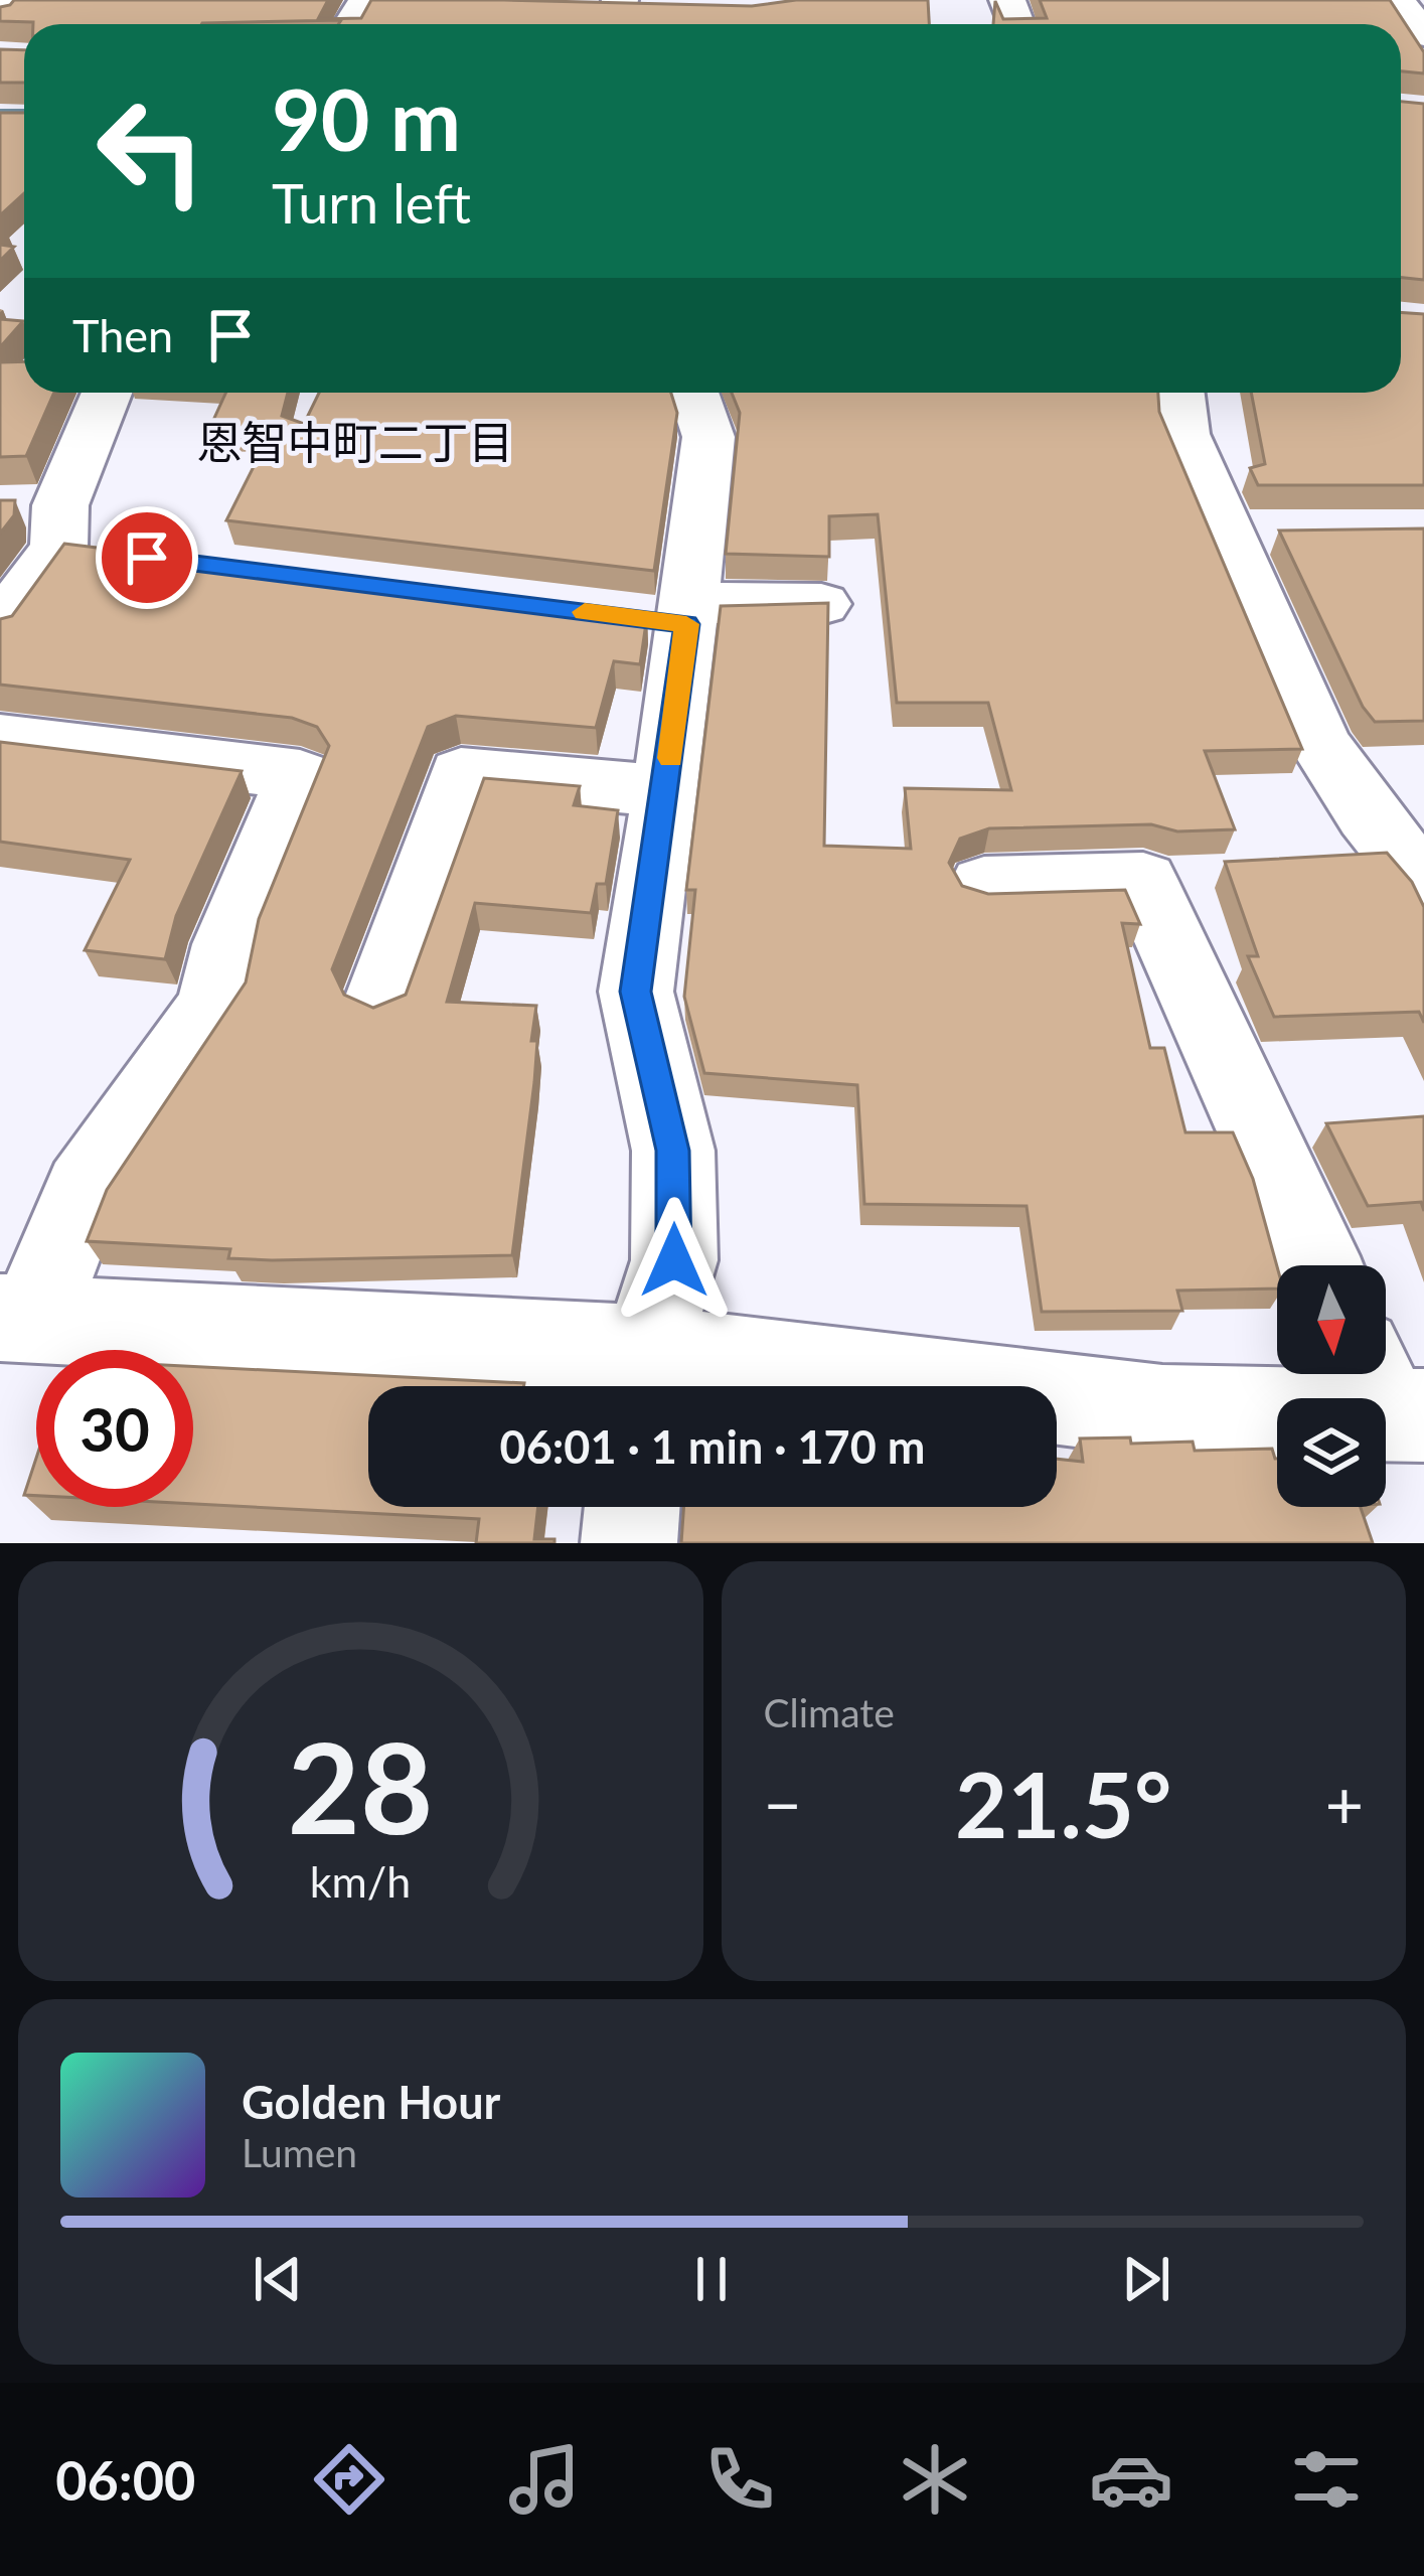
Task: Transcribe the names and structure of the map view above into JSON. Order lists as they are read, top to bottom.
{
  "districts": ["恩智中町二丁目"],
  "north": "bottom",
  "page": {
    "turn": ["90 m", "Turn left"],
    "then": "Then",
    "limit": "30",
    "trip": "06:01 · 1 min · 170 m",
    "tile": "Climate",
    "heat": ["−", "21.5°", "+"],
    "song": ["Golden Hour", "Lumen"],
    "tabs": "06:00",
    "gauge": ["28", "km/h"]
  }
}
